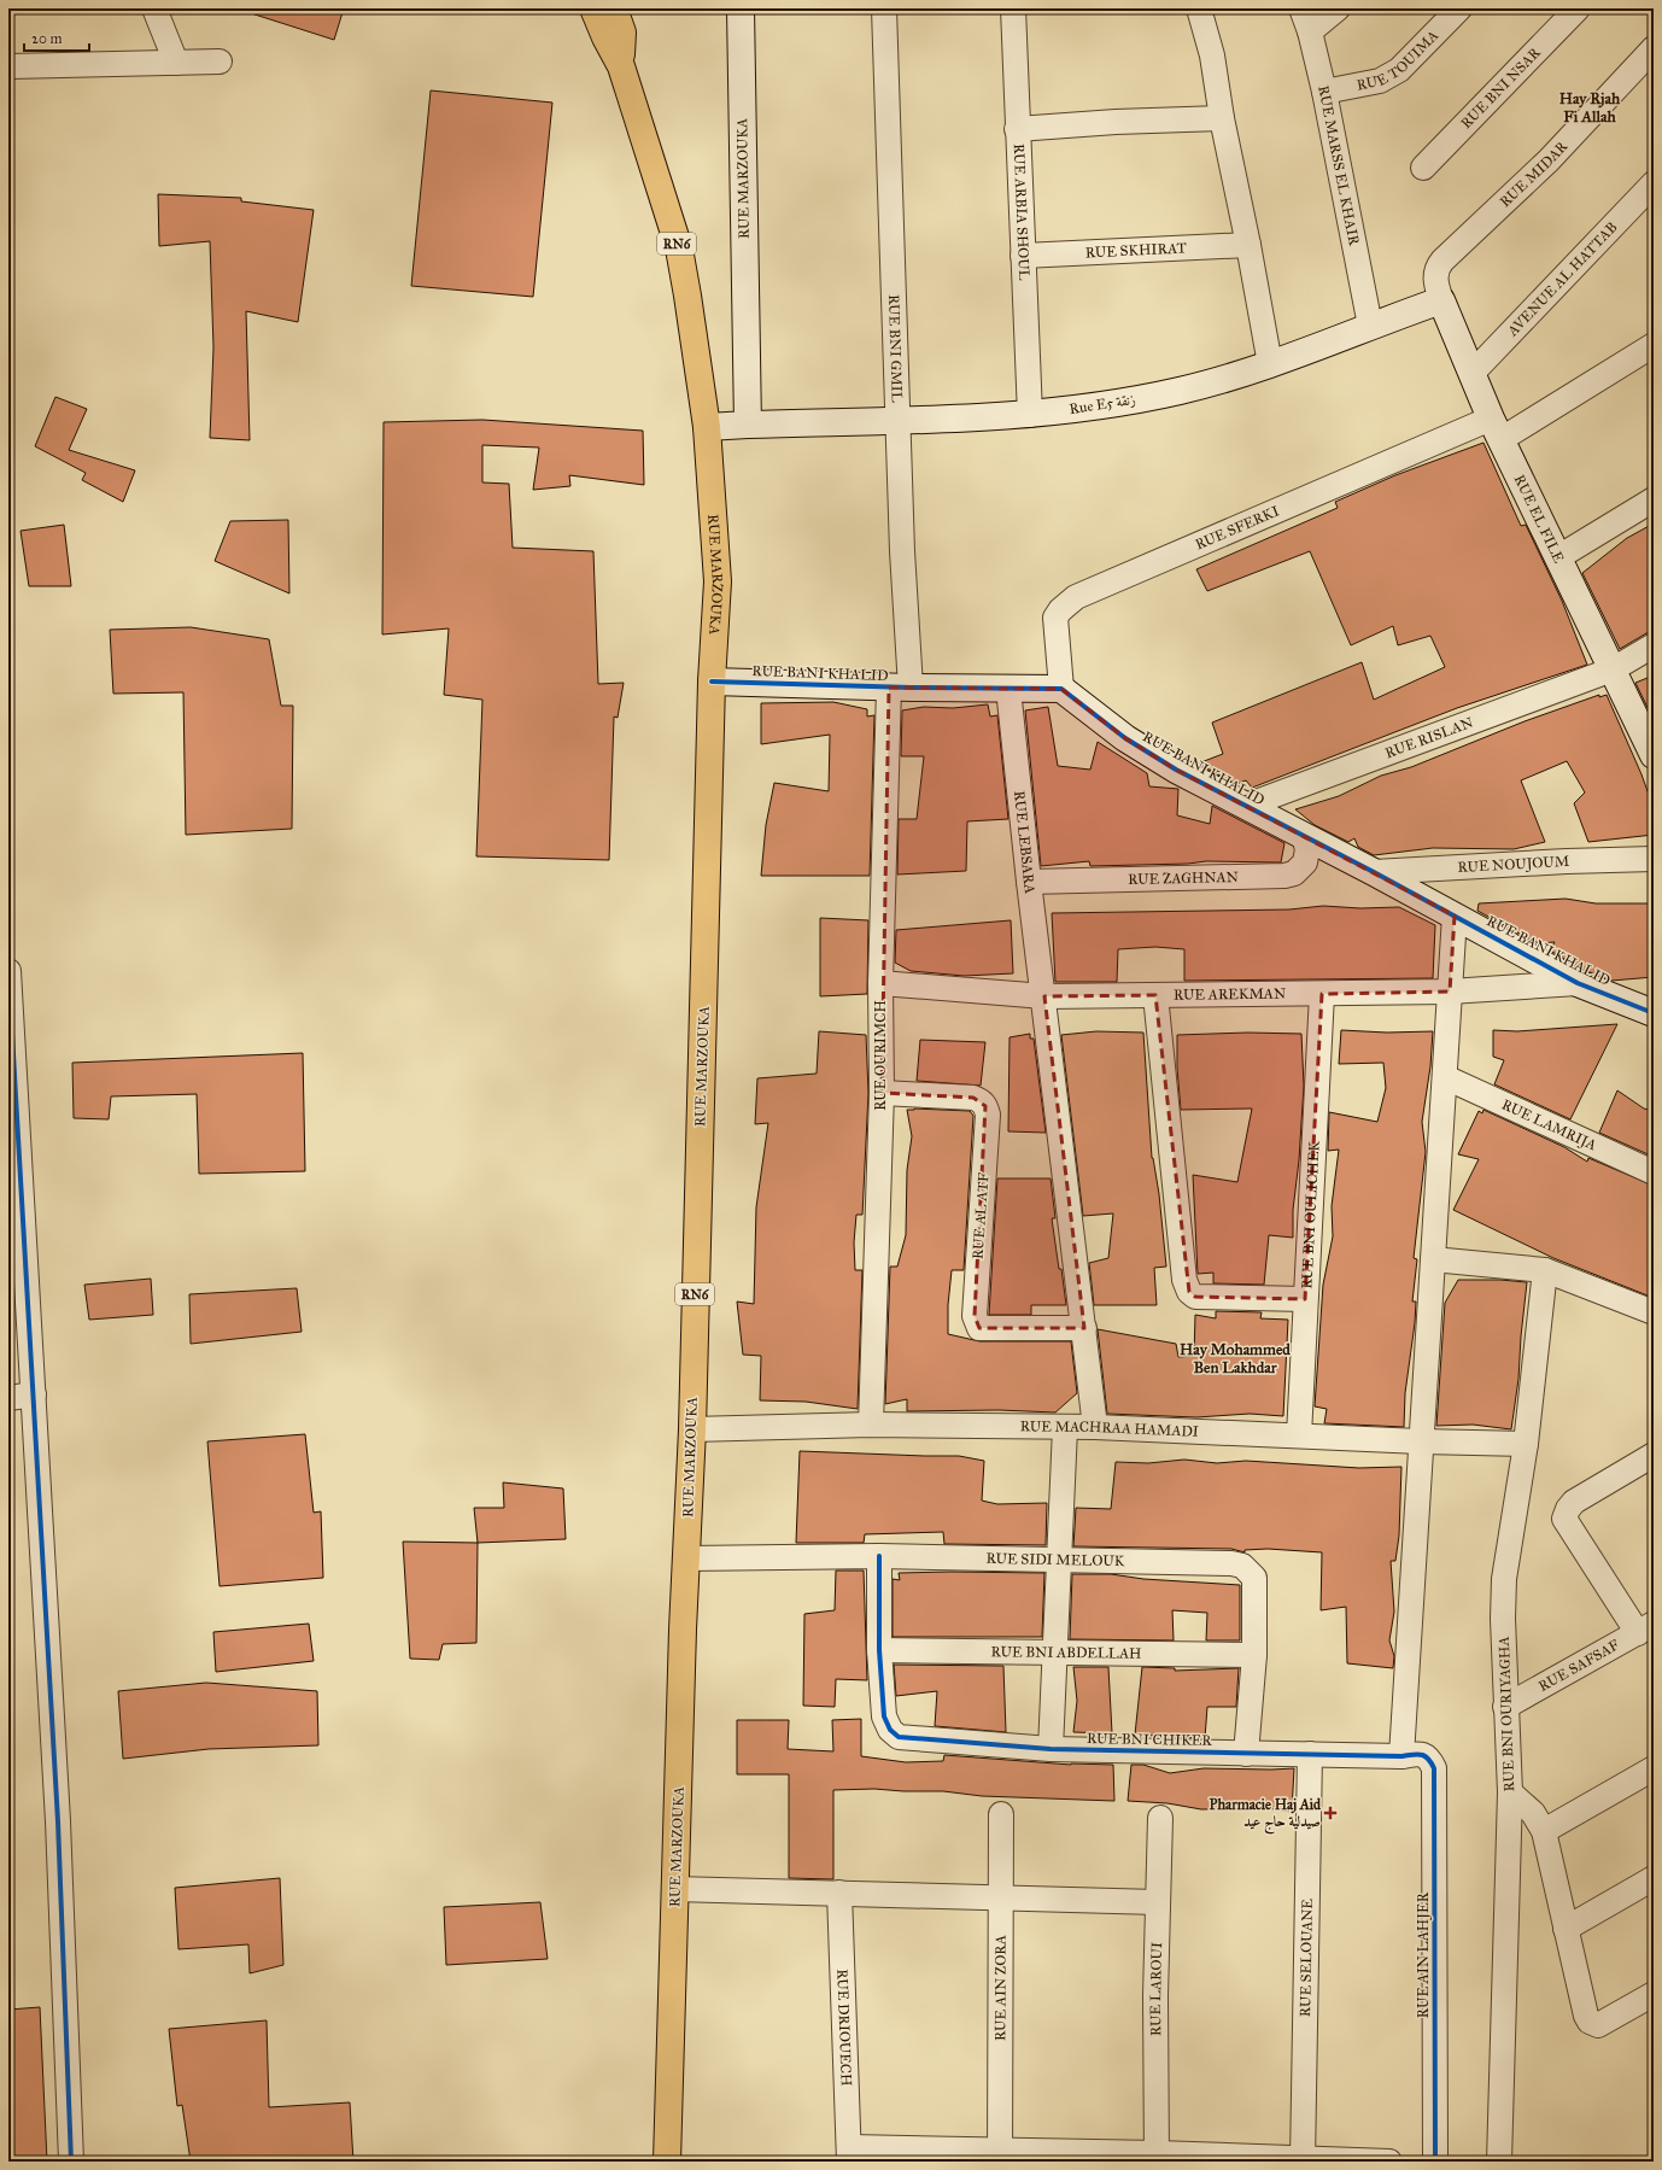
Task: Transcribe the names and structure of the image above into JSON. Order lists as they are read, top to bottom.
{
  "streets": {
    "main road": ["RUE MARZOUKA", "RN6"],
    "street": [
      "RUE TOUIMA",
      "RUE BNI NSAR",
      "RUE MARSS EL KHAIR",
      "RUE MIDAR",
      "RUE ARBIA SHOUL",
      "RUE SKHIRAT",
      "AVENUE AL HATTAB",
      "RUE BNI GMIL",
      "Rue E5 زنقة",
      "RUE EL FILE",
      "RUE SFERKI",
      "RUE BANI KHALID",
      "RUE RISLAN",
      "RUE LEBSARA",
      "RUE NOUJOUM",
      "RUE ZAGHNAN",
      "RUE AREKMAN",
      "RUE OURIMCH",
      "RUE LAMRIJA",
      "RUE BNI OULICHEK",
      "RUE AL ATF",
      "RUE MACHRAA HAMADI",
      "RUE SIDI MELOUK",
      "RUE BNI ABDELLAH",
      "RUE SAFSAF",
      "RUE BNI OURIYAGHA",
      "RUE BNI CHIKER",
      "RUE AIN LAHJER",
      "RUE SELOUANE",
      "RUE AIN ZORA",
      "RUE LAROUI",
      "RUE DRIOUECH"
    ]
  },
  "crossings": [
    ["RUE TOUIMA", "RUE MARSS EL KHAIR"],
    ["RUE MARSS EL KHAIR", "Rue E5 زنقة"],
    ["RUE MIDAR", "Rue E5 زنقة"],
    ["RUE MIDAR", "RUE EL FILE"],
    ["RUE MARZOUKA", "RN6"],
    ["RUE MARZOUKA", "Rue E5 زنقة"],
    ["RUE MARZOUKA", "RUE BANI KHALID"],
    ["RUE MARZOUKA", "RUE MACHRAA HAMADI"],
    ["RUE MARZOUKA", "RUE SIDI MELOUK"],
    ["RUE ARBIA SHOUL", "RUE SKHIRAT"],
    ["RUE ARBIA SHOUL", "Rue E5 زنقة"],
    ["AVENUE AL HATTAB", "RUE EL FILE"],
    ["RUE BNI GMIL", "Rue E5 زنقة"],
    ["RUE BNI GMIL", "RUE BANI KHALID"],
    ["RUE BNI GMIL", "RUE OURIMCH"],
    ["Rue E5 زنقة", "RUE EL FILE"],
    ["RUE EL FILE", "RUE SFERKI"],
    ["RUE EL FILE", "RUE RISLAN"],
    ["RUE SFERKI", "RUE BANI KHALID"],
    ["RUE BANI KHALID", "RUE RISLAN"],
    ["RUE BANI KHALID", "RUE LEBSARA"],
    ["RUE BANI KHALID", "RUE NOUJOUM"],
    ["RUE BANI KHALID", "RUE ZAGHNAN"],
    ["RUE BANI KHALID", "RUE AREKMAN"],
    ["RUE BANI KHALID", "RUE OURIMCH"],
    ["RUE LEBSARA", "RUE ZAGHNAN"],
    ["RUE LEBSARA", "RUE AREKMAN"],
    ["RUE LEBSARA", "RUE AL ATF"],
    ["RUE LEBSARA", "RUE MACHRAA HAMADI"],
    ["RUE AREKMAN", "RUE OURIMCH"],
    ["RUE AREKMAN", "RUE BNI OULICHEK"],
    ["RUE OURIMCH", "RUE AL ATF"],
    ["RUE OURIMCH", "RUE MACHRAA HAMADI"],
    ["RUE BNI OULICHEK", "RUE MACHRAA HAMADI"],
    ["RUE MACHRAA HAMADI", "RUE BNI OURIYAGHA"],
    ["RUE SIDI MELOUK", "RUE BNI ABDELLAH"],
    ["RUE BNI ABDELLAH", "RUE BNI CHIKER"],
    ["RUE SAFSAF", "RUE BNI OURIYAGHA"],
    ["RUE BNI CHIKER", "RUE AIN LAHJER"],
    ["RUE BNI CHIKER", "RUE SELOUANE"]
  ],
  "districts": ["Hay Rjah Fi Allah", "Hay Mohammed Ben Lakhdar"],
  "places": {
    "health": ["Pharmacie Haj Aid صيدلية حاج عيد"]
  },
  "scale_bar": "20 m"
}
